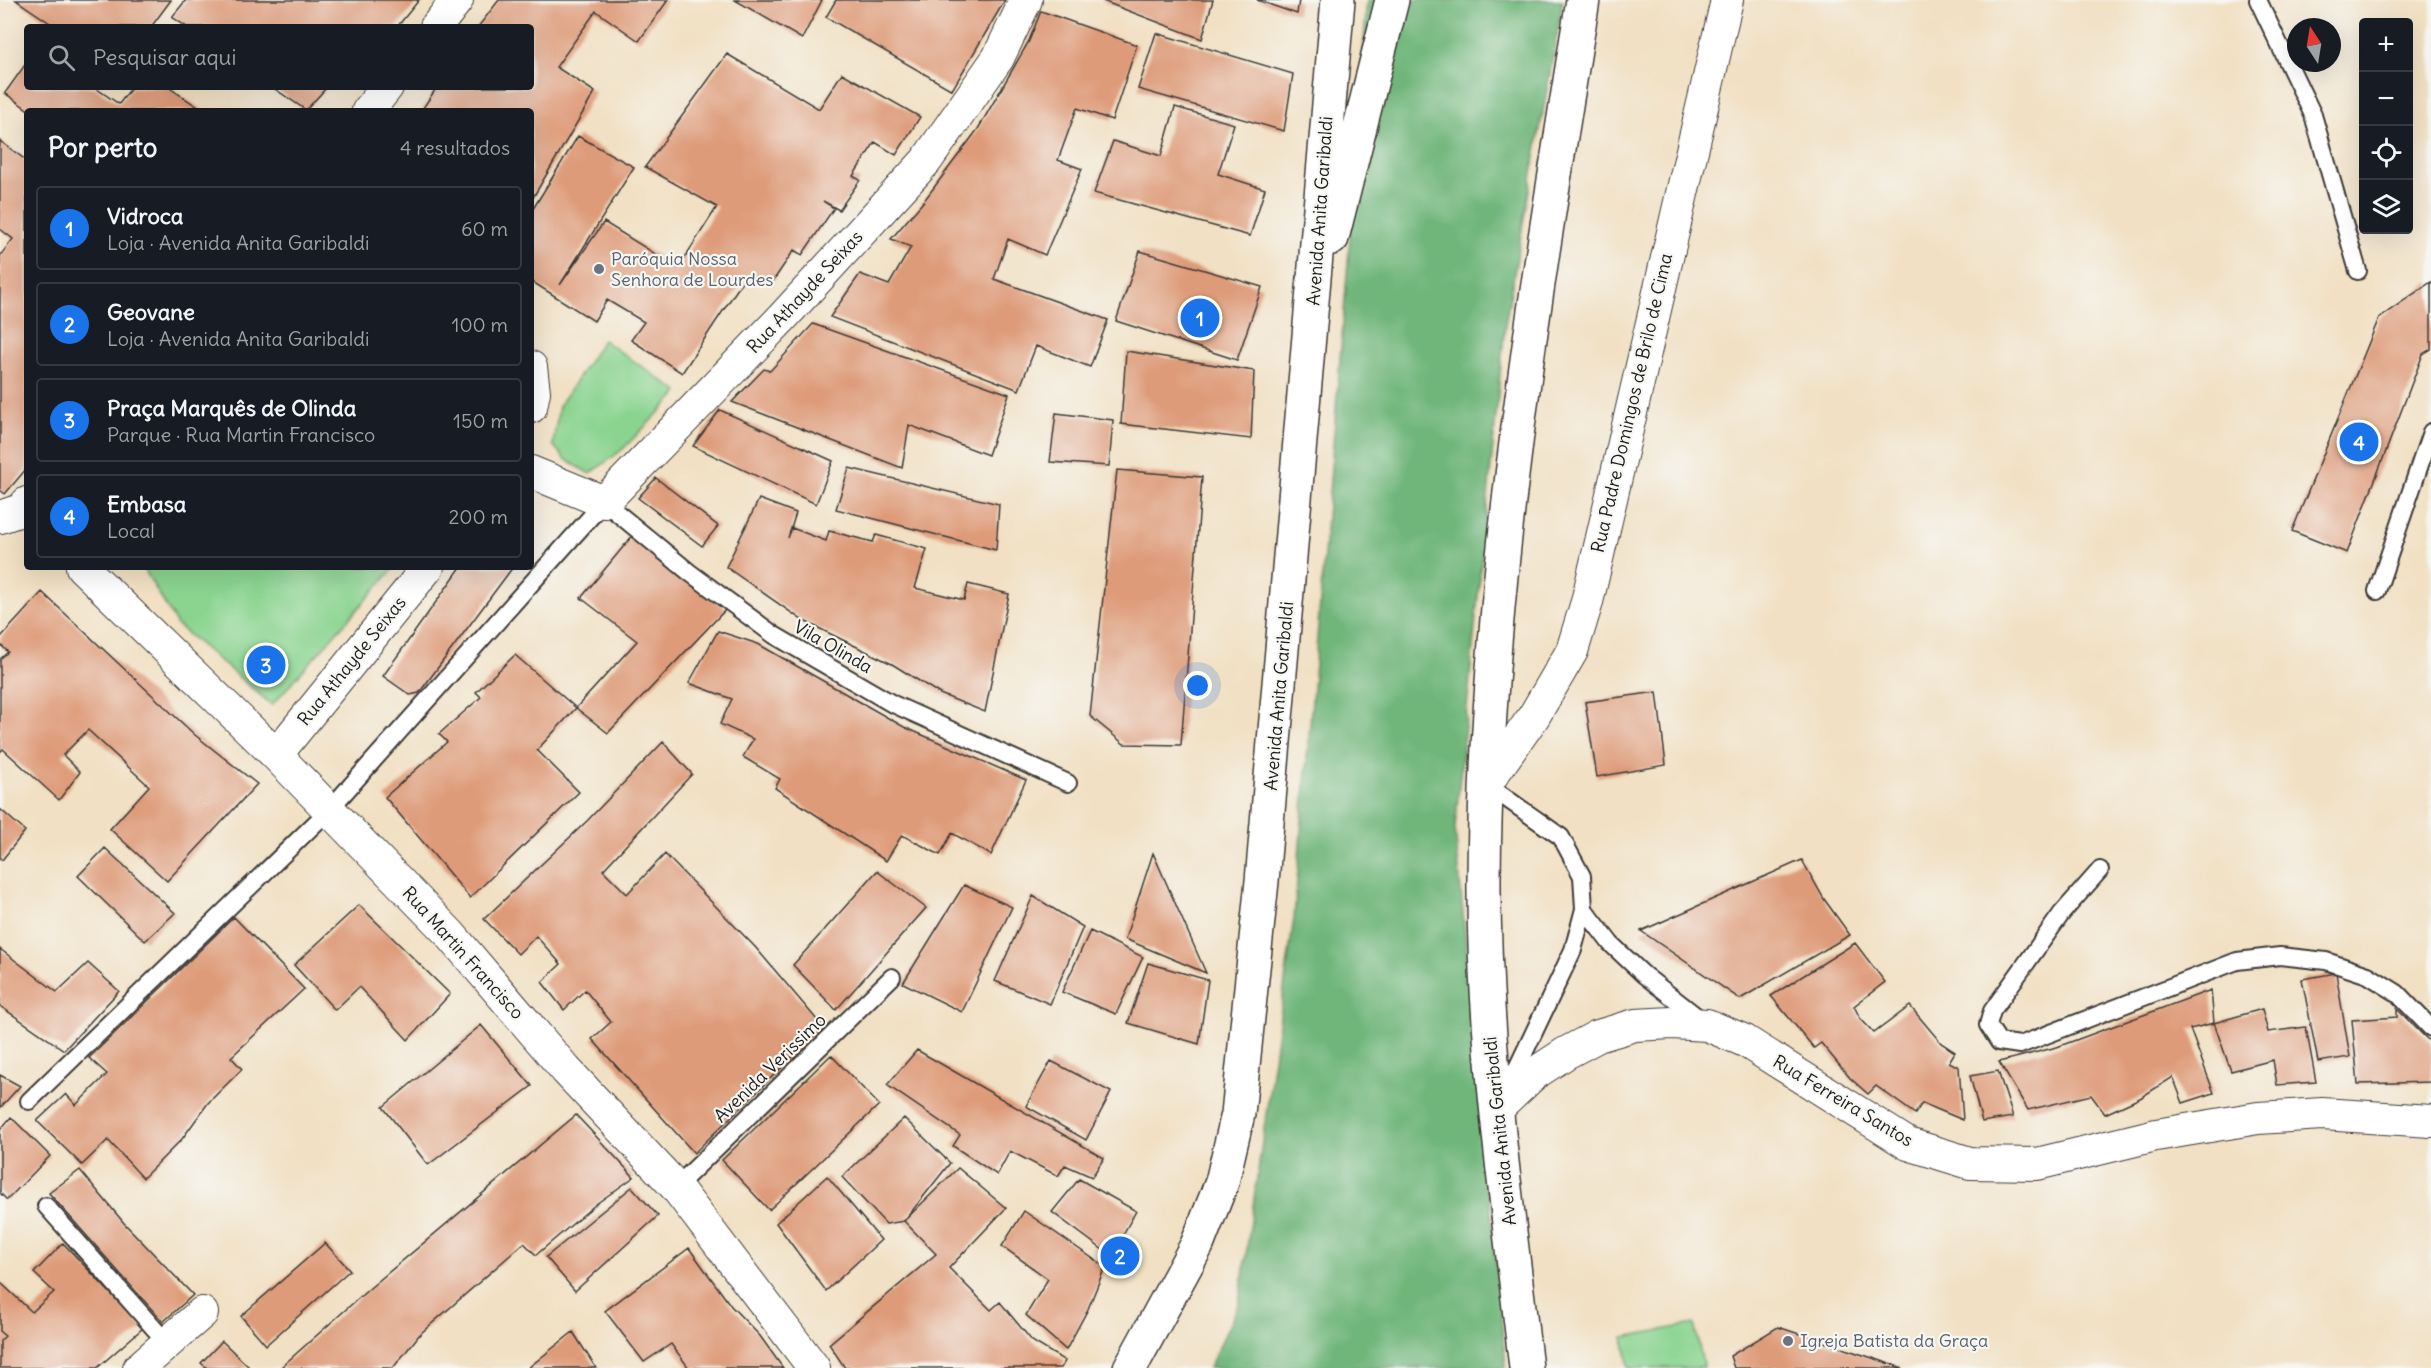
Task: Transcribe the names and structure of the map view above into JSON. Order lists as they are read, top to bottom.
{
  "streets": {
    "main road": ["Avenida Anita Garibaldi"],
    "street": [
      "Rua Athayde Seixas",
      "Rua Padre Domingos de Brilo de Cima",
      "Rua Martin Francisco",
      "Rua Ferreira Santos"
    ],
    "lane": ["Vila Olinda", "Avenida Verissimo"]
  },
  "crossings": [
    ["Avenida Anita Garibaldi", "Rua Padre Domingos de Brilo de Cima"],
    ["Avenida Anita Garibaldi", "Rua Ferreira Santos"],
    ["Rua Athayde Seixas", "Vila Olinda"],
    ["Rua Athayde Seixas", "Rua Martin Francisco"],
    ["Rua Martin Francisco", "Avenida Verissimo"]
  ],
  "places": ["Paróquia Nossa Senhora de Lourdes", "Igreja Batista da Graça"],
  "north": "top",
  "page": {
    "map_buttons": ["+", "−"],
    "search": "Pesquisar aqui",
    "heading": ["Por perto", "4 resultados"],
    "list": [
      {
        "mark": "1",
        "name": "Vidroca",
        "note": "Loja · Avenida Anita Garibaldi",
        "value": "60 m"
      },
      {
        "mark": "2",
        "name": "Geovane",
        "note": "Loja · Avenida Anita Garibaldi",
        "value": "100 m"
      },
      {
        "mark": "3",
        "name": "Praça Marquês de Olinda",
        "note": "Parque · Rua Martin Francisco",
        "value": "150 m"
      },
      {
        "mark": "4",
        "name": "Embasa",
        "note": "Local",
        "value": "200 m"
      }
    ],
    "pins": [
      "1",
      "4",
      "3",
      "2"
    ]
  }
}
